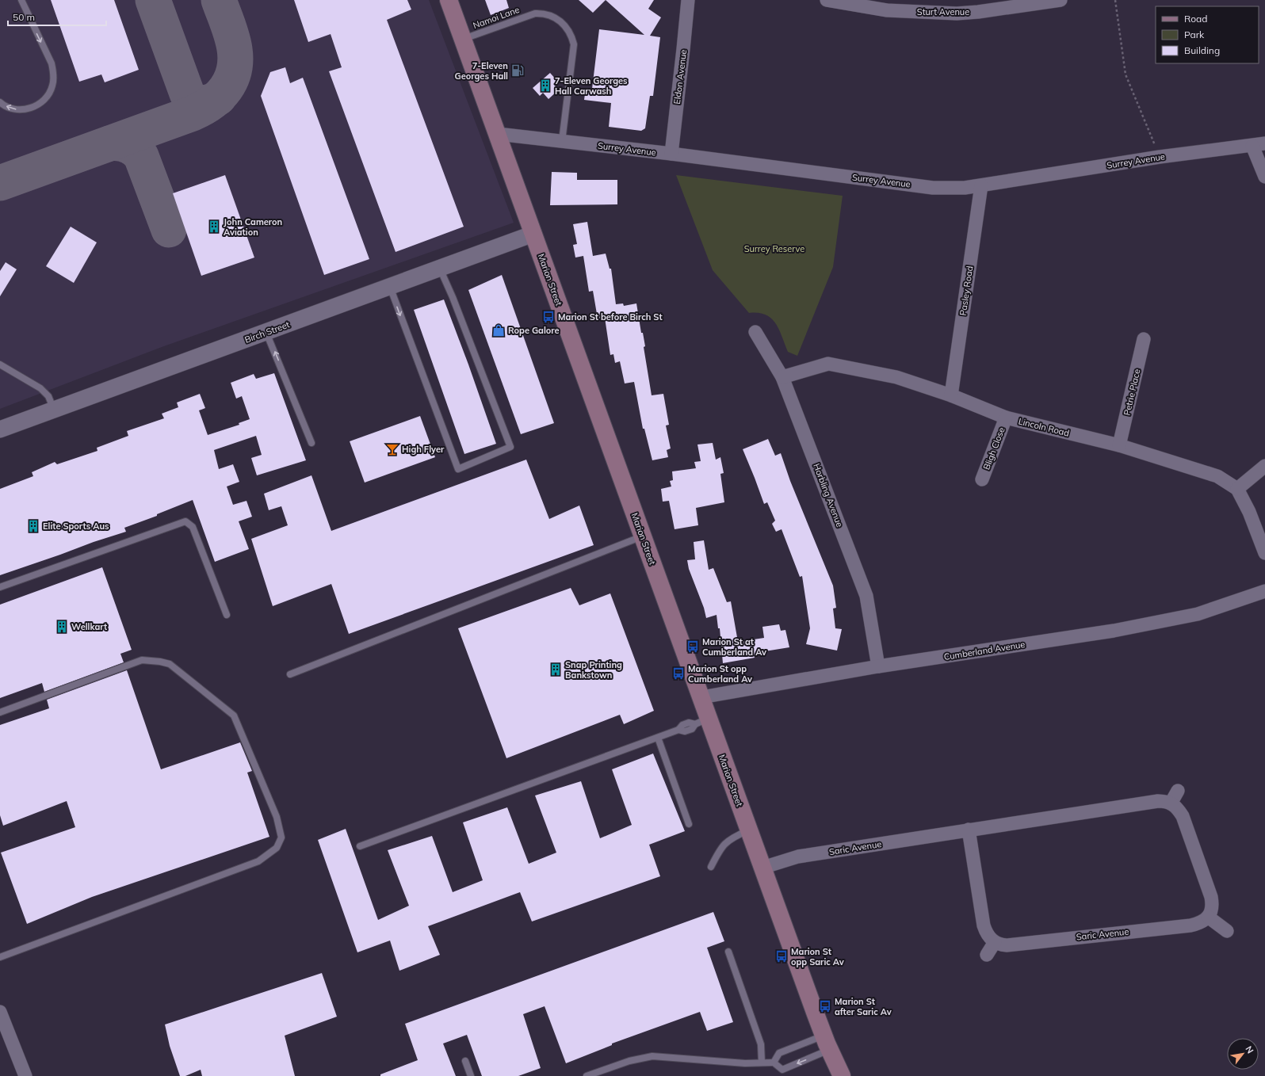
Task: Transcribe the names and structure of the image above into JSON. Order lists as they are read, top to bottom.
{
  "streets": {
    "main road": ["Marion Street"],
    "street": [
      "Sturt Avenue",
      "Eldon Avenue",
      "Surrey Avenue",
      "Pasley Road",
      "Birch Street",
      "Petrie Place",
      "Lincoln Road",
      "Bligh Close",
      "Horbling Avenue",
      "Cumberland Avenue",
      "Saric Avenue"
    ],
    "lane": ["Namoi Lane"]
  },
  "crossings": [
    ["Namoi Lane", "Surrey Avenue"],
    ["Namoi Lane", "Marion Street"],
    ["Eldon Avenue", "Surrey Avenue"],
    ["Surrey Avenue", "Marion Street"],
    ["Surrey Avenue", "Pasley Road"],
    ["Marion Street", "Birch Street"],
    ["Marion Street", "Cumberland Avenue"],
    ["Marion Street", "Saric Avenue"],
    ["Pasley Road", "Lincoln Road"],
    ["Petrie Place", "Lincoln Road"],
    ["Lincoln Road", "Bligh Close"],
    ["Lincoln Road", "Horbling Avenue"],
    ["Horbling Avenue", "Cumberland Avenue"]
  ],
  "parks": ["Surrey Reserve"],
  "places": {
    "fuel station": ["7-Eleven Georges Hall"],
    "building": [
      "7-Eleven Georges Hall Carwash",
      "John Cameron Aviation",
      "Elite Sports Aus",
      "Wellkart",
      "Snap Printing Bankstown"
    ],
    "bus stop": [
      "Marion St before Birch St",
      "Marion St at Cumberland Av",
      "Marion St opp Cumberland Av",
      "Marion St opp Saric Av",
      "Marion St after Saric Av"
    ],
    "shop": ["Rope Galore"],
    "bar": ["High Flyer"]
  },
  "legend": ["Road", "Park", "Building"],
  "scale_bar": "50 m",
  "north": "top right"
}
